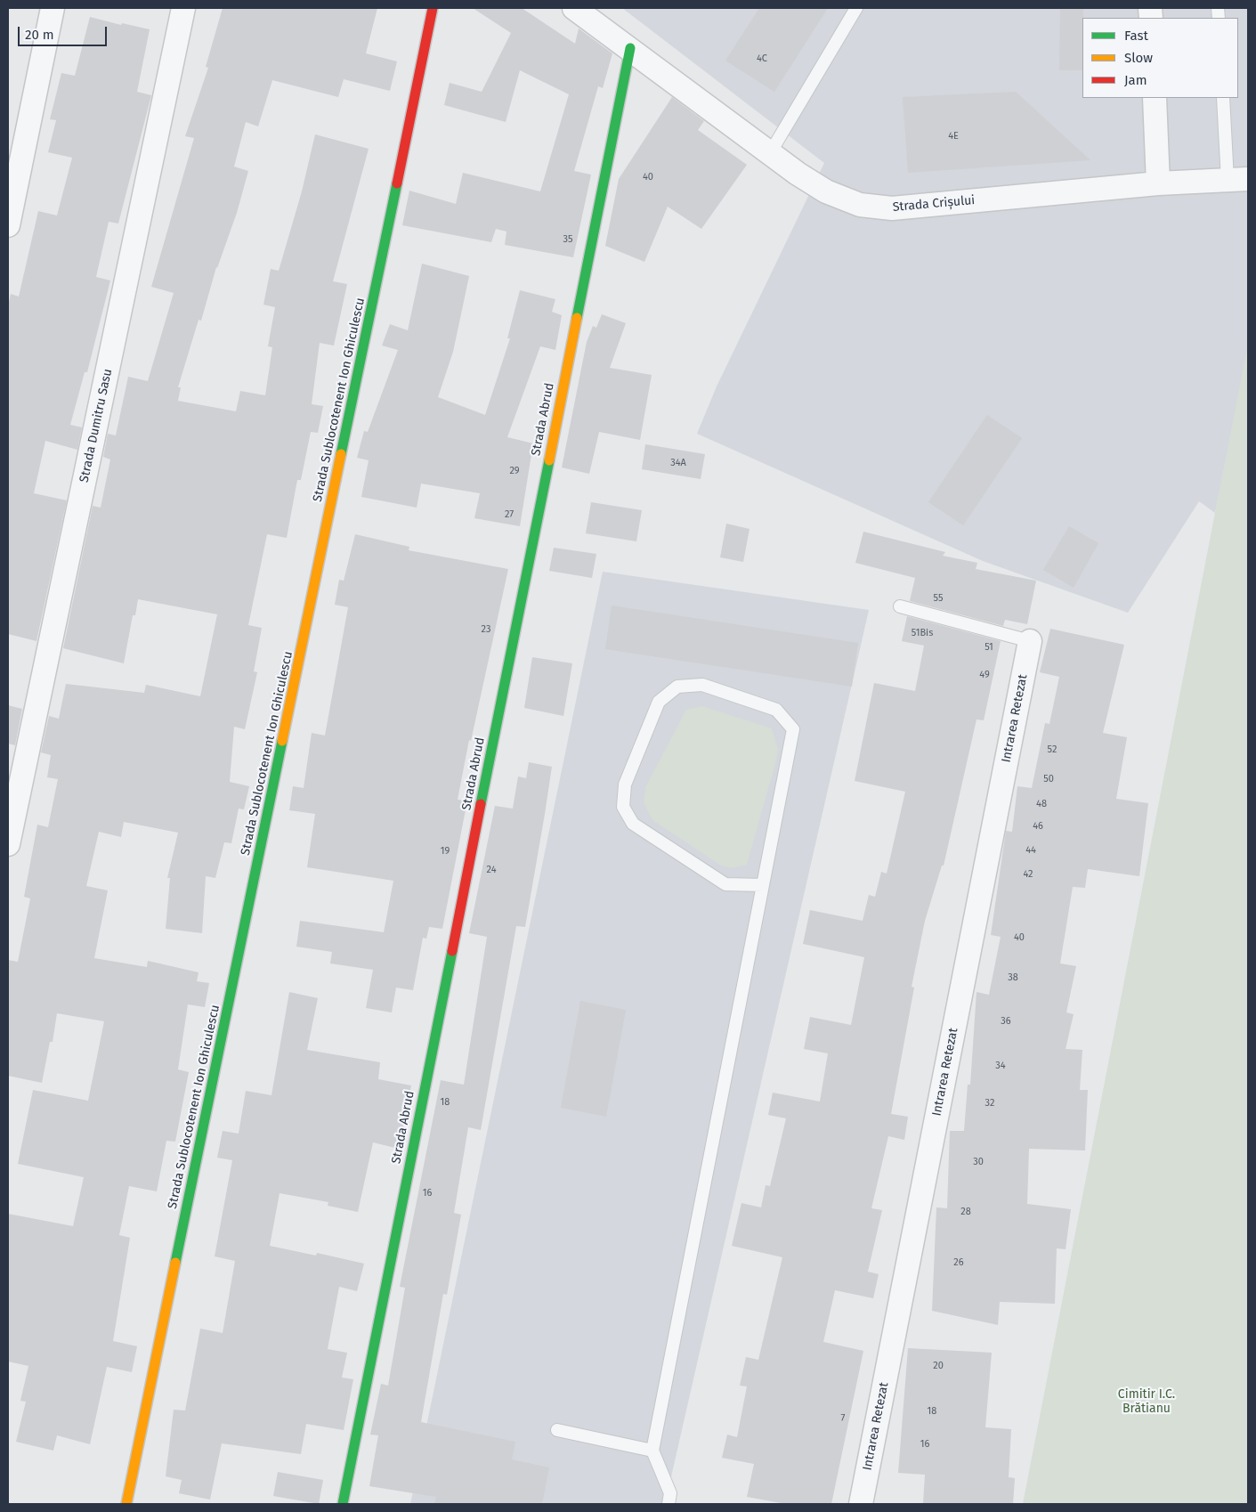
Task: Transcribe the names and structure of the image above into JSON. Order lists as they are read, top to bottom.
{
  "streets": {
    "street": [
      "Strada Crișului",
      "Strada Sublocotenent Ion Ghiculescu",
      "Strada Abrud",
      "Strada Dumitru Sasu",
      "Intrarea Retezat"
    ]
  },
  "crossings": [
    ["Strada Crișului", "Strada Abrud"]
  ],
  "parks": ["Cimitir I.C. Brătianu"],
  "house_numbers": [
    "4C",
    "4E",
    "40",
    "35",
    "34A",
    "29",
    "27",
    "55",
    "23",
    "51Bis",
    "51",
    "49",
    "52",
    "50",
    "48",
    "46",
    "44",
    "19",
    "24",
    "42",
    "40",
    "38",
    "36",
    "34",
    "18",
    "32",
    "30",
    "16",
    "28",
    "26",
    "20",
    "18",
    "7",
    "16"
  ],
  "legend": ["Fast", "Slow", "Jam"],
  "scale_bar": "20 m"
}
